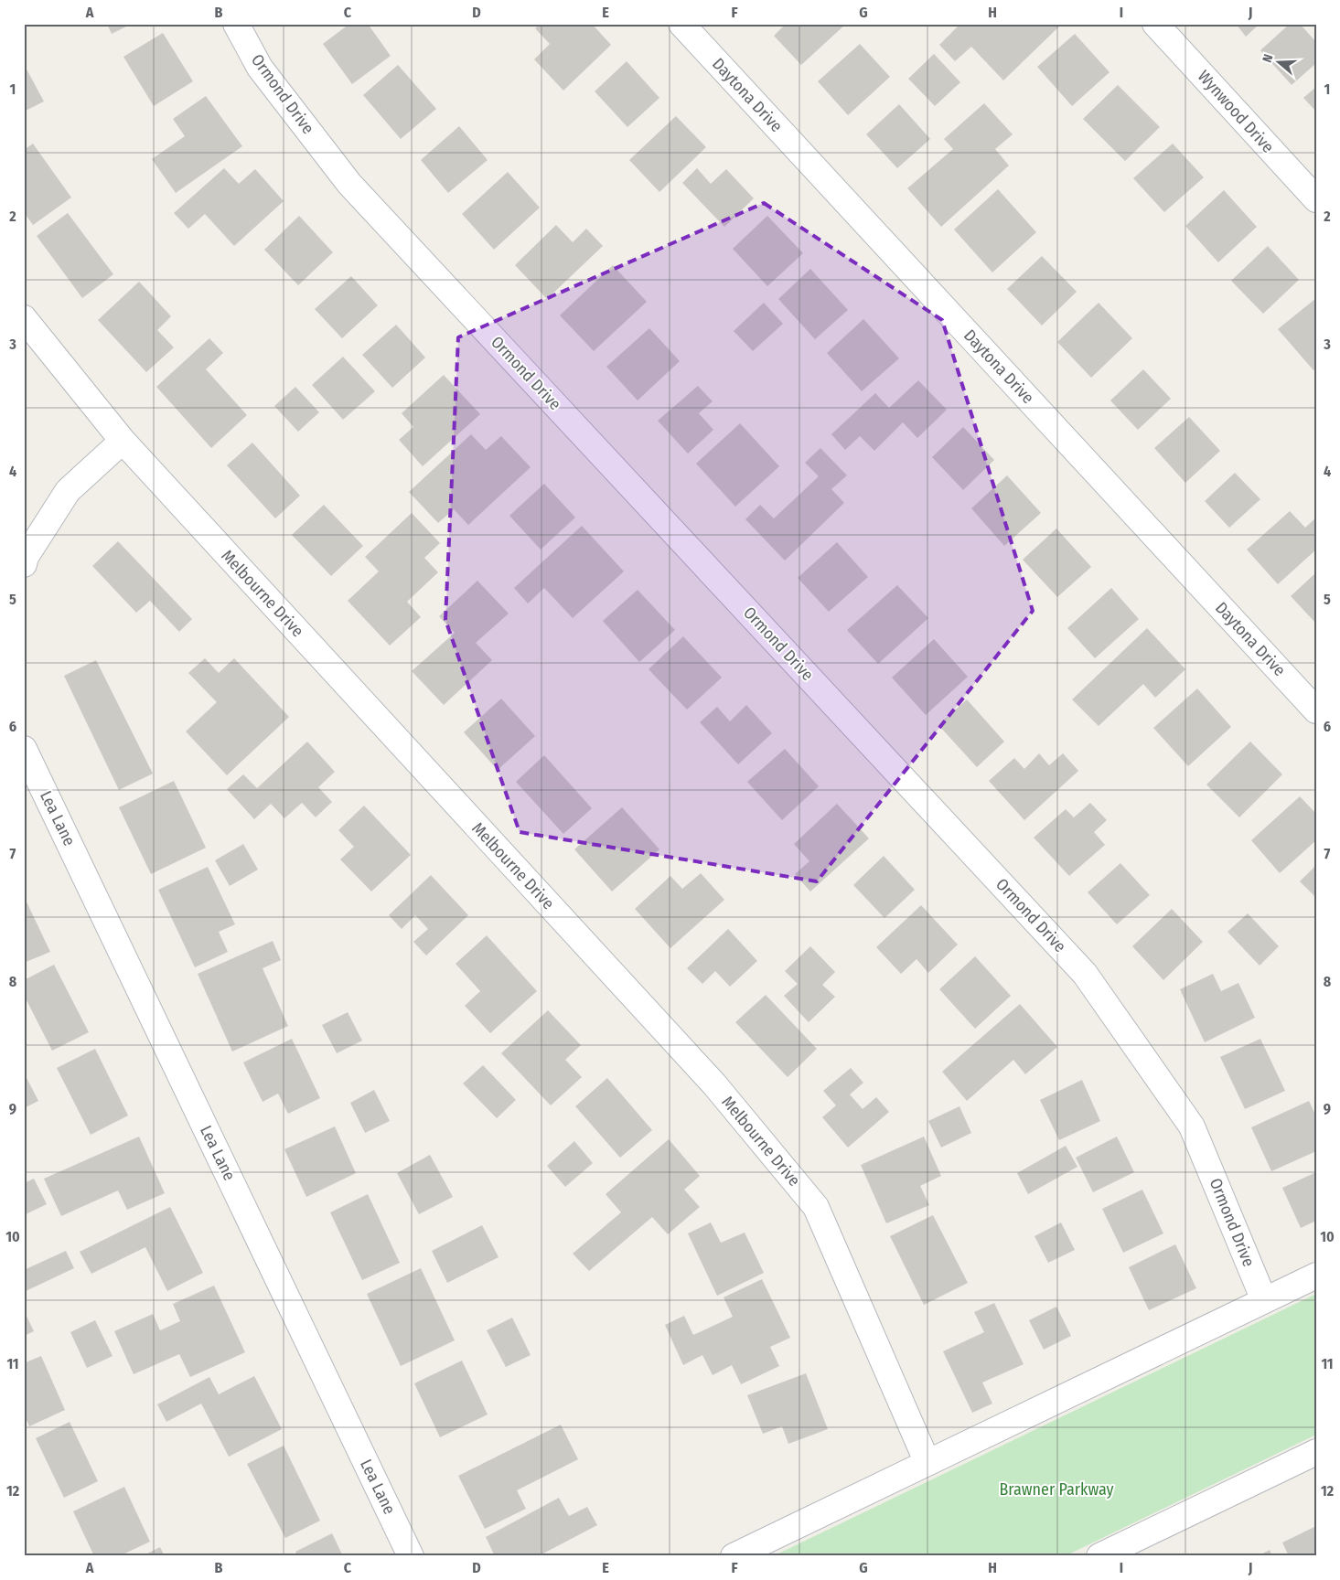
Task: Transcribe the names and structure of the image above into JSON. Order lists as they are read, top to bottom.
{
  "streets": {
    "street": [
      "Ormond Drive",
      "Daytona Drive",
      "Wynwood Drive",
      "Melbourne Drive",
      "Lea Lane"
    ]
  },
  "parks": ["Brawner Parkway"],
  "north": "left",
  "grid": {
    "columns": [
      "A",
      "B",
      "C",
      "D",
      "E",
      "F",
      "G",
      "H",
      "I",
      "J"
    ],
    "rows": [
      "1",
      "2",
      "3",
      "4",
      "5",
      "6",
      "7",
      "8",
      "9",
      "10",
      "11",
      "12"
    ]
  }
}
